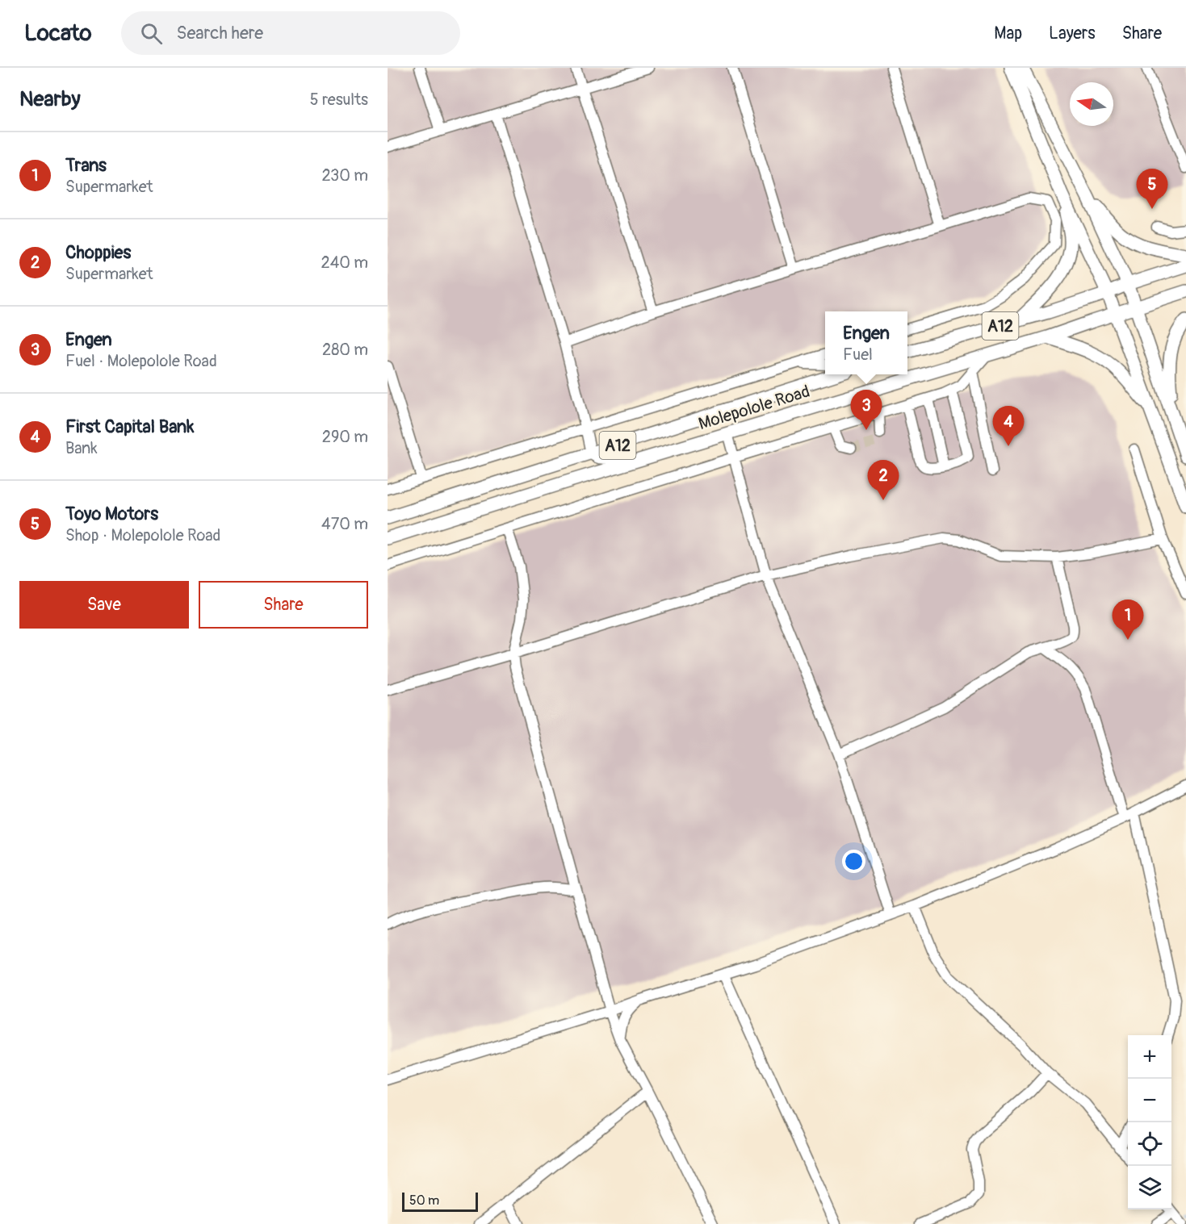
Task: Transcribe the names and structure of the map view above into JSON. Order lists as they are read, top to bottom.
{
  "streets": {
    "main road": ["A12", "Molepolole Road"]
  },
  "scale_bar": "50 m",
  "north": "left",
  "page": {
    "header": "Locato",
    "search": "Search here",
    "nav": ["Map", "Layers", "Share"],
    "heading": ["Nearby", "5 results"],
    "list": [
      {
        "mark": "1",
        "name": "Trans",
        "note": "Supermarket",
        "value": "230 m"
      },
      {
        "mark": "2",
        "name": "Choppies",
        "note": "Supermarket",
        "value": "240 m"
      },
      {
        "mark": "3",
        "name": "Engen",
        "note": "Fuel · Molepolole Road",
        "value": "280 m"
      },
      {
        "mark": "4",
        "name": "First Capital Bank",
        "note": "Bank",
        "value": "290 m"
      },
      {
        "mark": "5",
        "name": "Toyo Motors",
        "note": "Shop · Molepolole Road",
        "value": "470 m"
      }
    ],
    "pins": [
      "5",
      "3",
      "4",
      "2",
      "1"
    ],
    "popup": ["Engen", "Fuel"],
    "buttons": ["Save", "Share"],
    "map_buttons": ["+", "−"],
    "scale": "50 m"
  }
}
